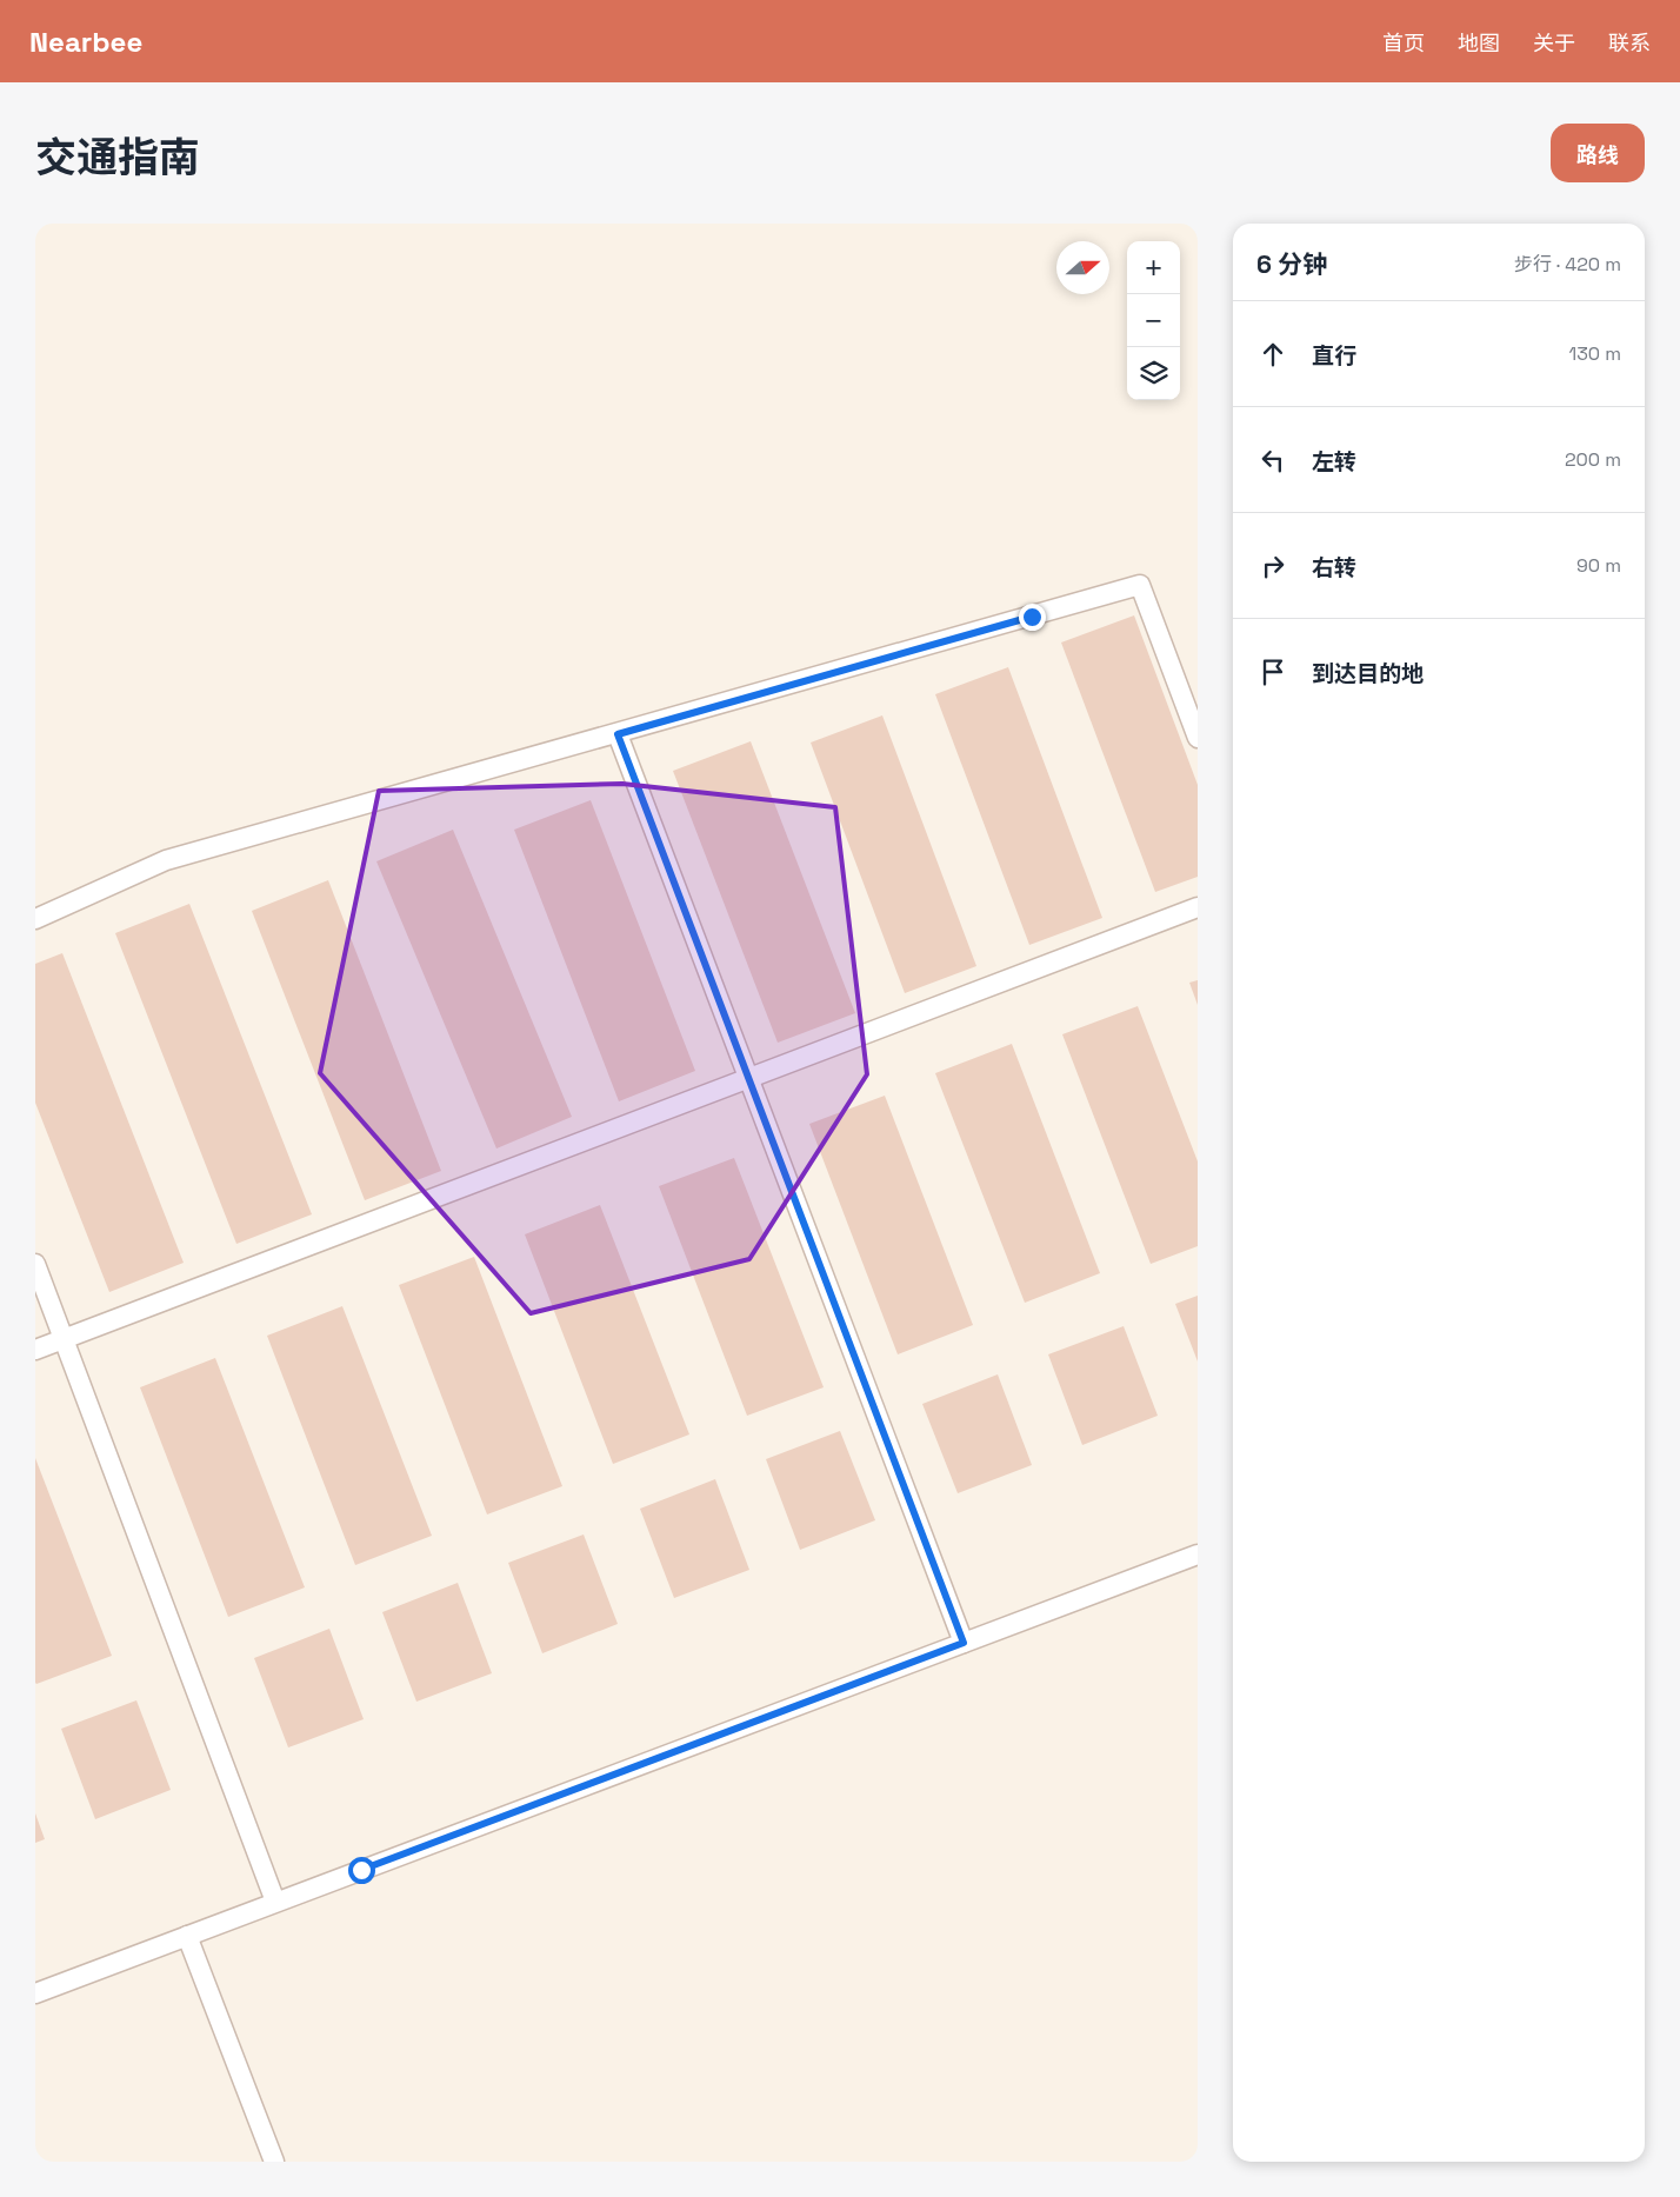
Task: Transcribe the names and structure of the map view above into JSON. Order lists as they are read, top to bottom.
{
  "north": "right",
  "page": {
    "header": "Nearbee",
    "nav": [
      "首页",
      "地图",
      "关于",
      "联系"
    ],
    "title": "交通指南",
    "buttons": "路线",
    "heading": ["6 分钟", "步行 · 420 m"],
    "map_buttons": ["+", "−"],
    "list": [
      ["直行", "130 m"],
      ["左转", "200 m"],
      ["右转", "90 m"],
      "到达目的地"
    ]
  }
}
